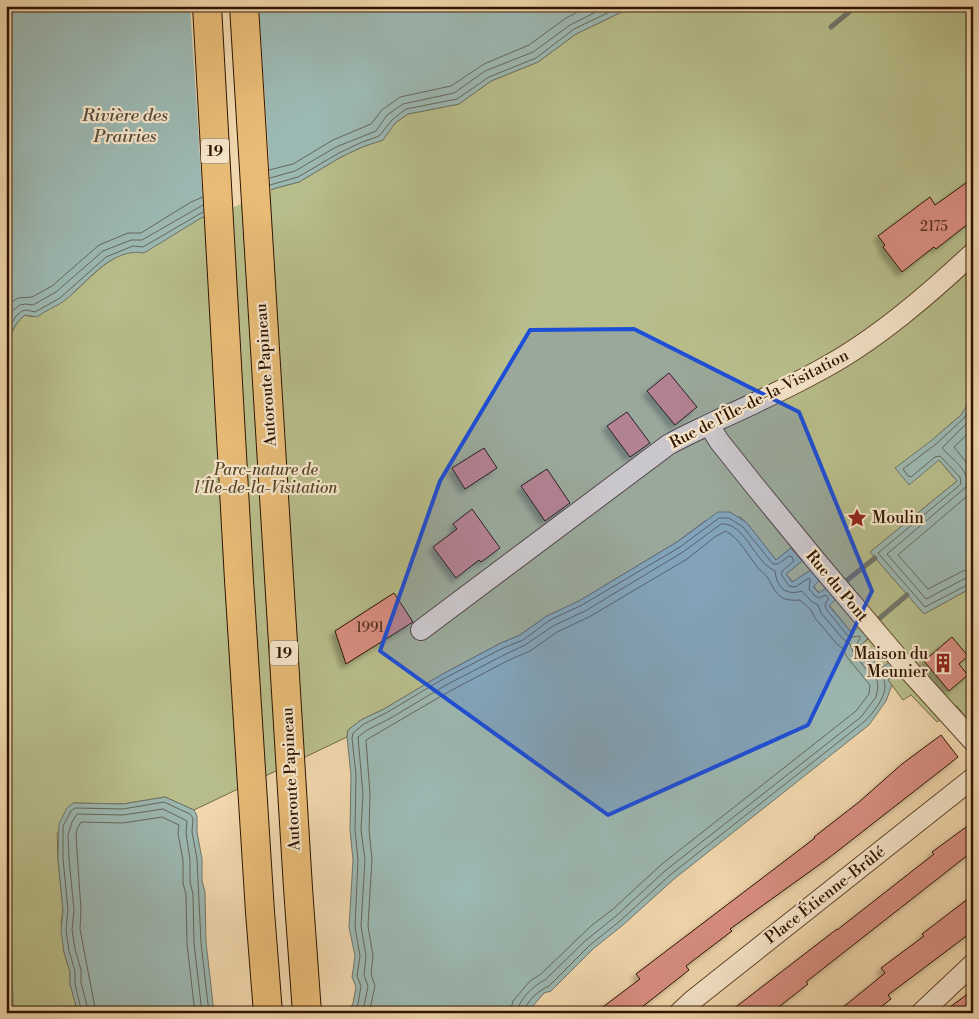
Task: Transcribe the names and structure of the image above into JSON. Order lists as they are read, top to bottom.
{
  "streets": {
    "highway": ["19", "Autoroute Papineau"],
    "street": ["Rue de l'Île-de-la-Visitation", "Rue du Pont", "Place Étienne-Brûlé"]
  },
  "crossings": [
    ["Rue de l'Île-de-la-Visitation", "Rue du Pont"]
  ],
  "water": ["Rivière des Prairies"],
  "parks": ["Parc-nature de l'Île-de-la-Visitation"],
  "places": {
    "place": ["Moulin"],
    "building": ["Maison du Meunier"]
  },
  "house_numbers": ["2175", "1991"]
}
